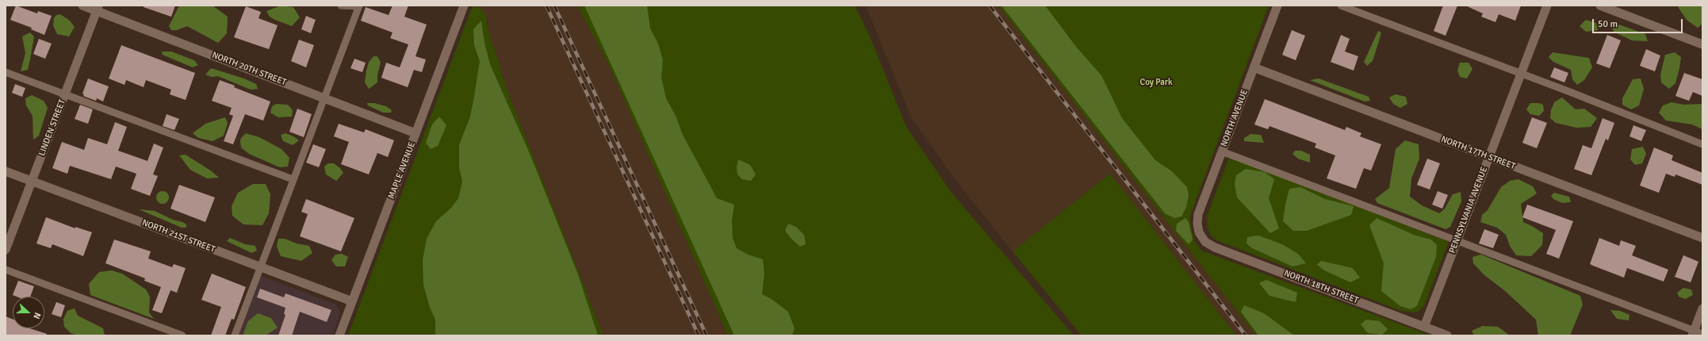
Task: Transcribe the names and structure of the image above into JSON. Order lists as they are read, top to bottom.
{
  "streets": {
    "street": [
      "NORTH 20TH STREET",
      "NORTH AVENUE",
      "LINDEN STREET",
      "NORTH 17TH STREET",
      "MAPLE AVENUE",
      "PENNSYLVANIA AVENUE",
      "NORTH 21ST STREET",
      "NORTH 18TH STREET"
    ]
  },
  "crossings": [
    ["NORTH 20TH STREET", "LINDEN STREET"],
    ["NORTH 20TH STREET", "MAPLE AVENUE"],
    ["NORTH AVENUE", "NORTH 17TH STREET"],
    ["NORTH AVENUE", "NORTH 18TH STREET"],
    ["LINDEN STREET", "NORTH 21ST STREET"],
    ["NORTH 17TH STREET", "PENNSYLVANIA AVENUE"],
    ["MAPLE AVENUE", "NORTH 21ST STREET"],
    ["PENNSYLVANIA AVENUE", "NORTH 18TH STREET"]
  ],
  "parks": ["Coy Park"],
  "scale_bar": "50 m",
  "north": "right"
}
